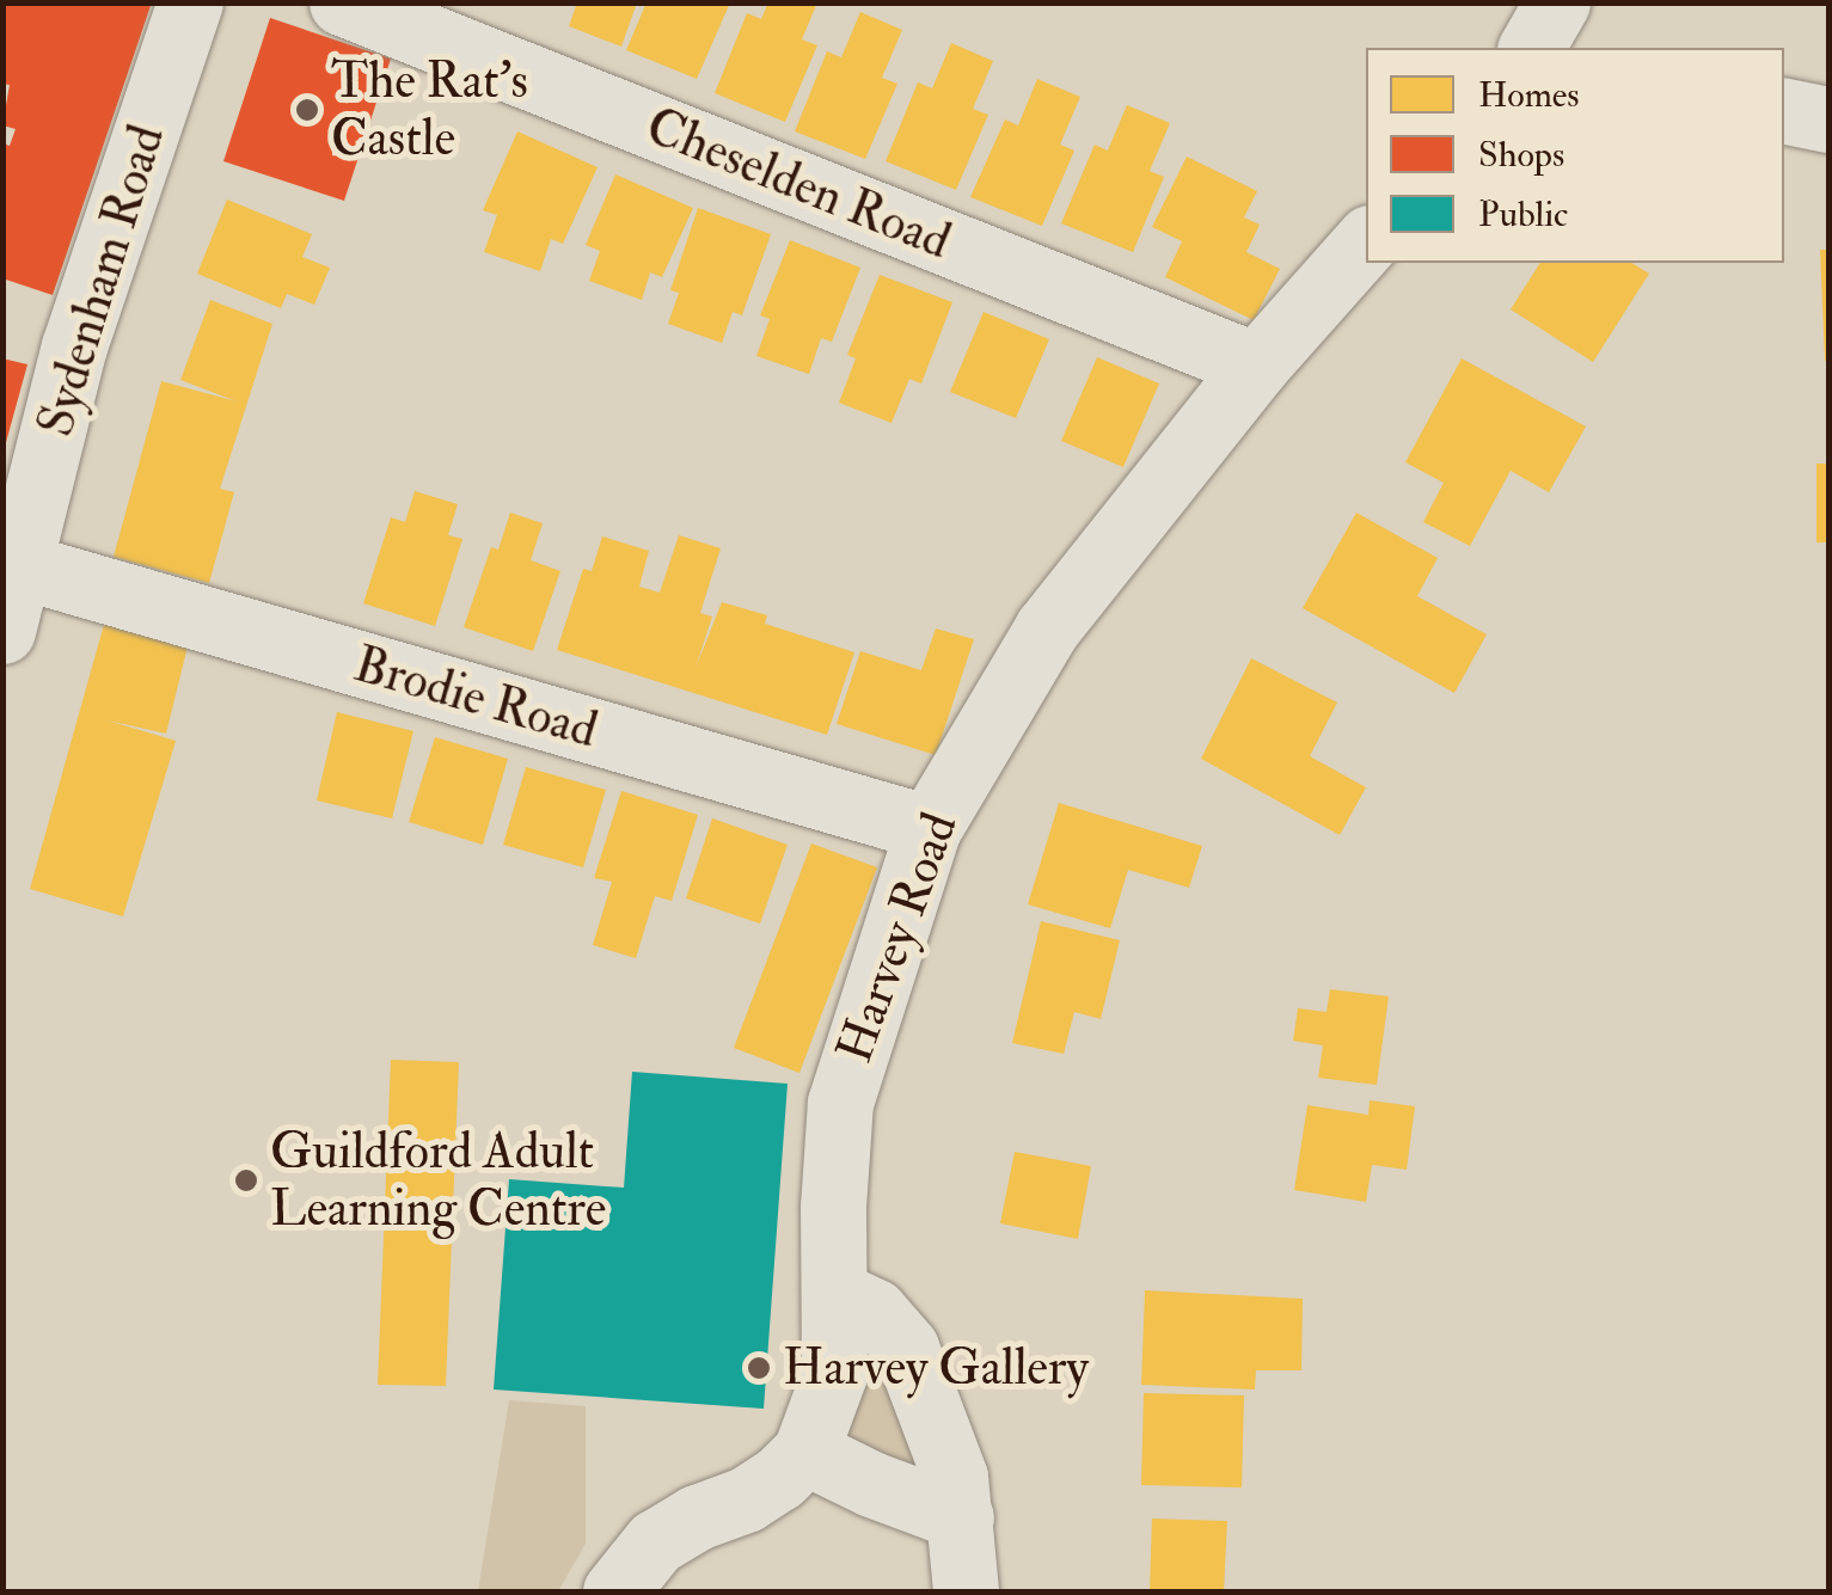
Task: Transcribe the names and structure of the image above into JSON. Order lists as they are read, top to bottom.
{
  "streets": {
    "street": [
      "Cheselden Road",
      "Sydenham Road",
      "Brodie Road",
      "Harvey Road"
    ]
  },
  "crossings": [
    ["Cheselden Road", "Harvey Road"],
    ["Sydenham Road", "Brodie Road"],
    ["Brodie Road", "Harvey Road"]
  ],
  "places": ["The Rat's Castle", "Guildford Adult Learning Centre", "Harvey Gallery"],
  "legend": ["Homes", "Shops", "Public"]
}
